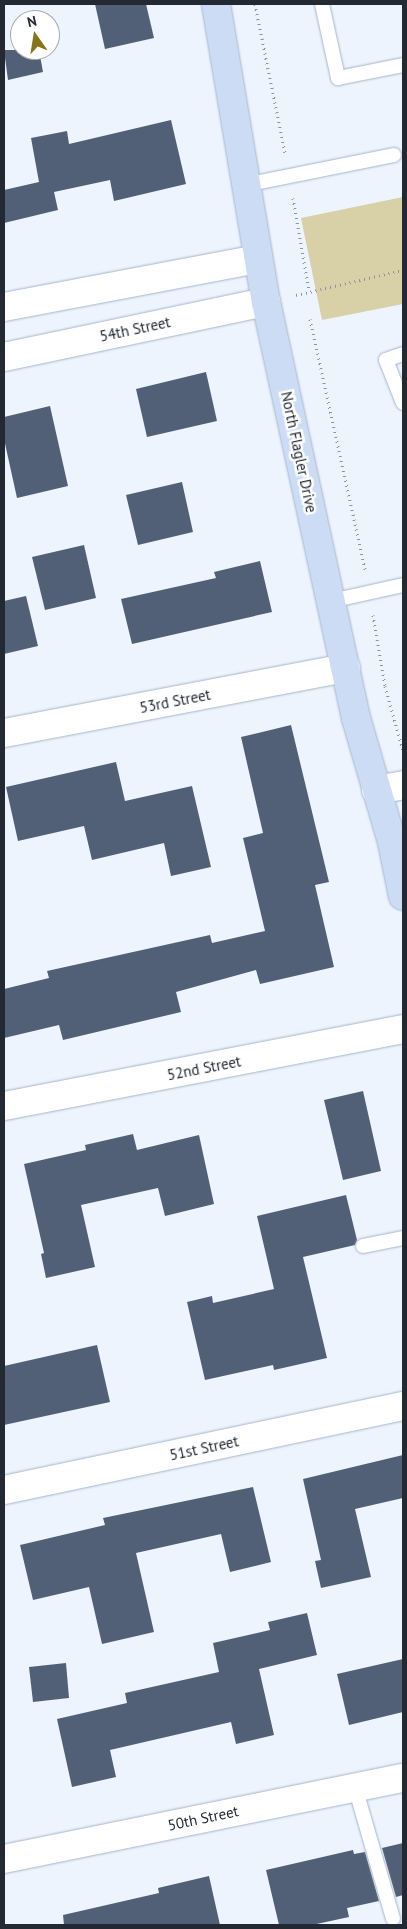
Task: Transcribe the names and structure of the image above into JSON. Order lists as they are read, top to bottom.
{
  "streets": {
    "street": [
      "54th Street",
      "North Flagler Drive",
      "53rd Street",
      "52nd Street",
      "51st Street",
      "50th Street"
    ]
  },
  "crossings": [
    ["54th Street", "North Flagler Drive"],
    ["North Flagler Drive", "53rd Street"]
  ],
  "north": "top"
}
